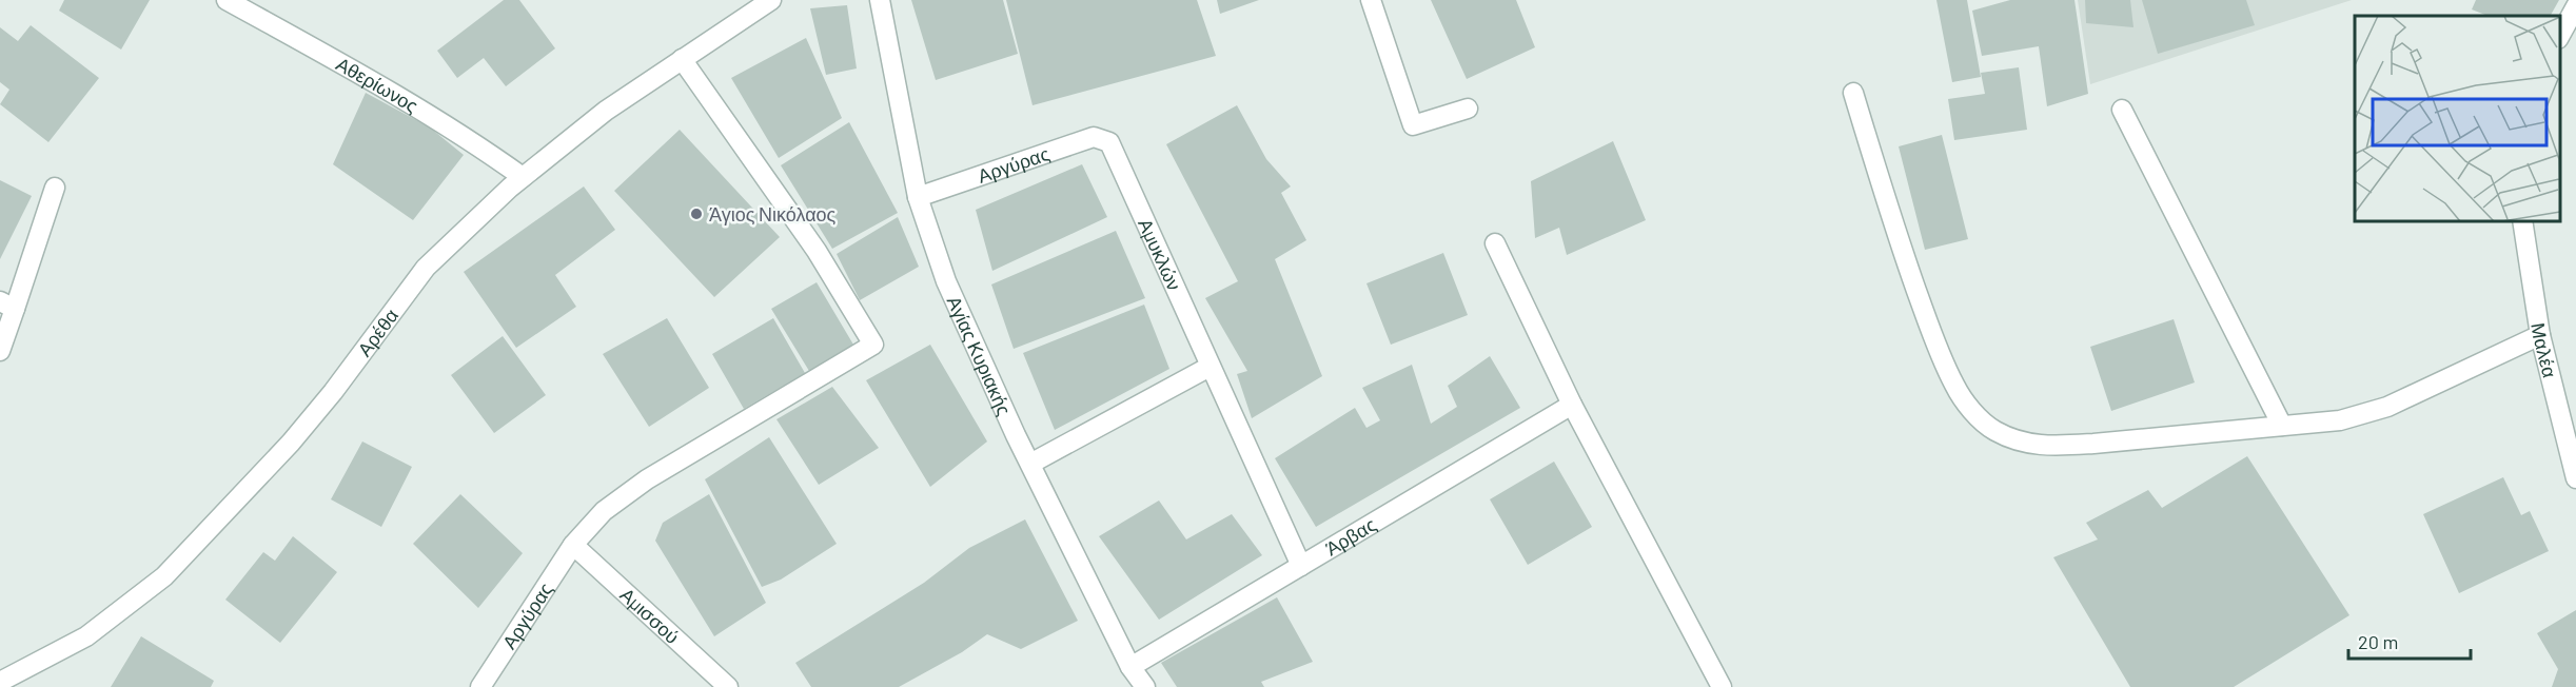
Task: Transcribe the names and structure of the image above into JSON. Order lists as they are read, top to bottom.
{
  "streets": {
    "street": [
      "Αθερίωνος",
      "Αργύρας",
      "Αμυκλών",
      "Αρέθα",
      "Μαλέα",
      "Αγίας Κυριακής",
      "Άρβας",
      "Αμισσού"
    ]
  },
  "crossings": [
    ["Αθερίωνος", "Αρέθα"],
    ["Αργύρας", "Αμυκλών"],
    ["Αργύρας", "Αρέθα"],
    ["Αργύρας", "Αγίας Κυριακής"],
    ["Αργύρας", "Αμισσού"],
    ["Αμυκλών", "Άρβας"],
    ["Αγίας Κυριακής", "Άρβας"]
  ],
  "places": ["Άγιος Νικόλαος"],
  "scale_bar": "20 m"
}
